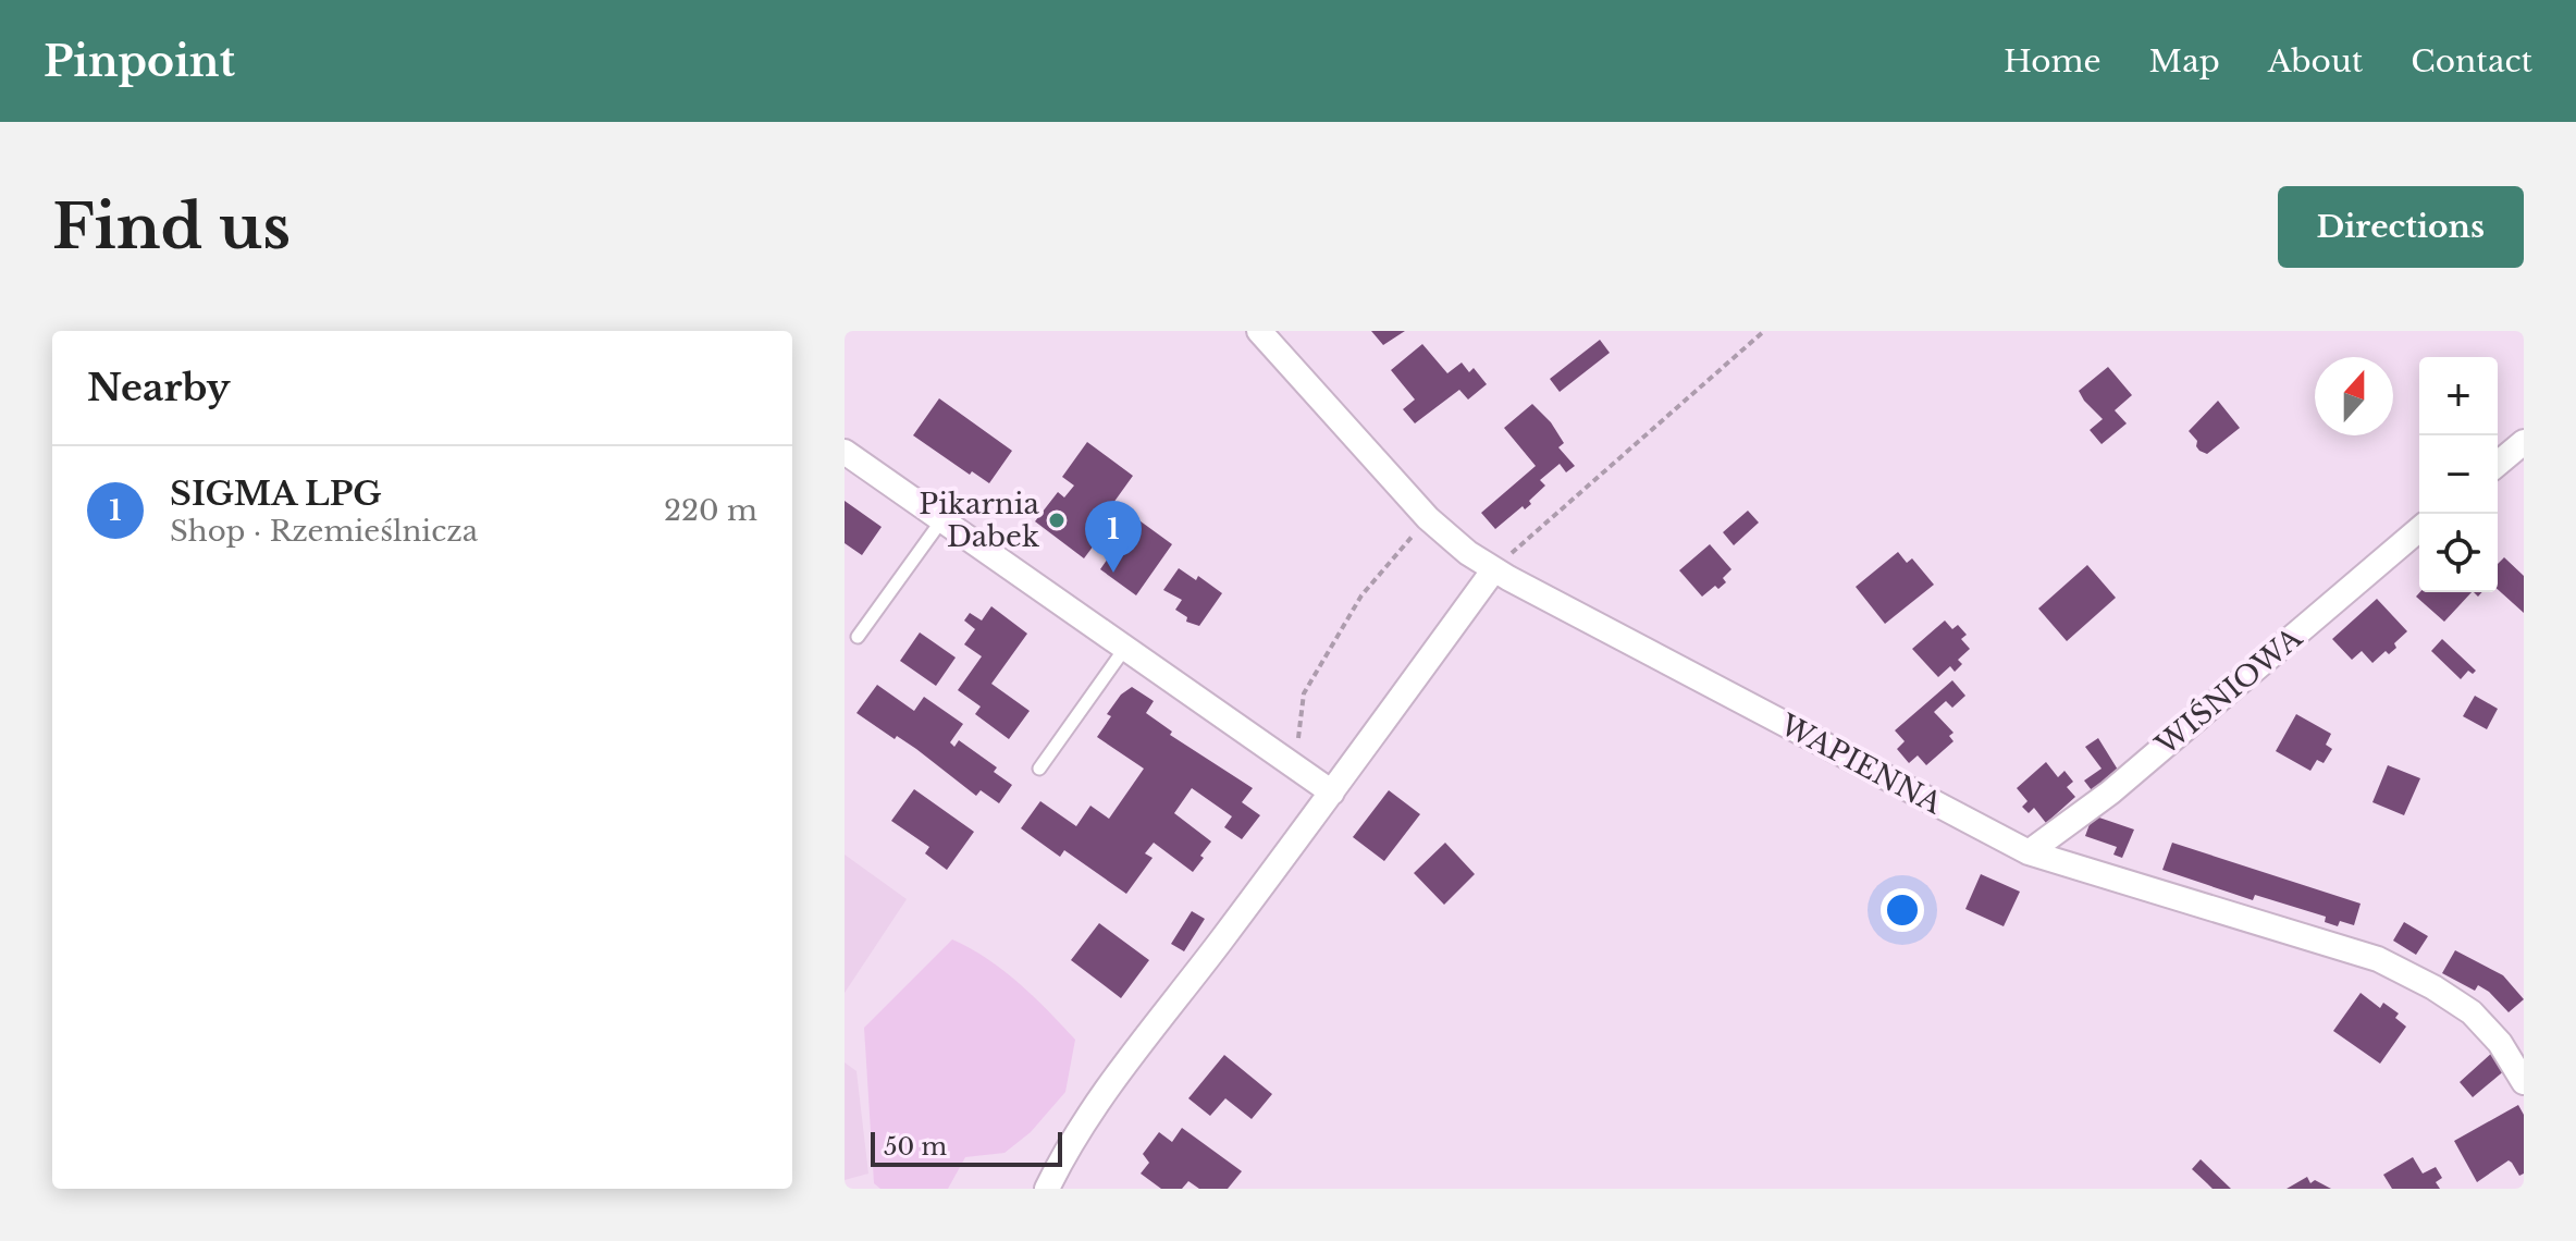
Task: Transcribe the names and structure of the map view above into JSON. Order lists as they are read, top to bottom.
{
  "streets": {
    "street": ["WIŚNIOWA", "WAPIENNA"]
  },
  "crossings": [
    ["WIŚNIOWA", "WAPIENNA"]
  ],
  "places": ["Pikarnia Dabek"],
  "scale_bar": "50 m",
  "north": "top",
  "page": {
    "header": "Pinpoint",
    "nav": [
      "Home",
      "Map",
      "About",
      "Contact"
    ],
    "buttons": "Directions",
    "title": "Find us",
    "heading": "Nearby",
    "map_buttons": ["+", "−"],
    "list": [
      {
        "mark": "1",
        "name": "SIGMA LPG",
        "note": "Shop · Rzemieślnicza",
        "value": "220 m"
      }
    ],
    "pins": "1",
    "scale": "50 m"
  }
}
